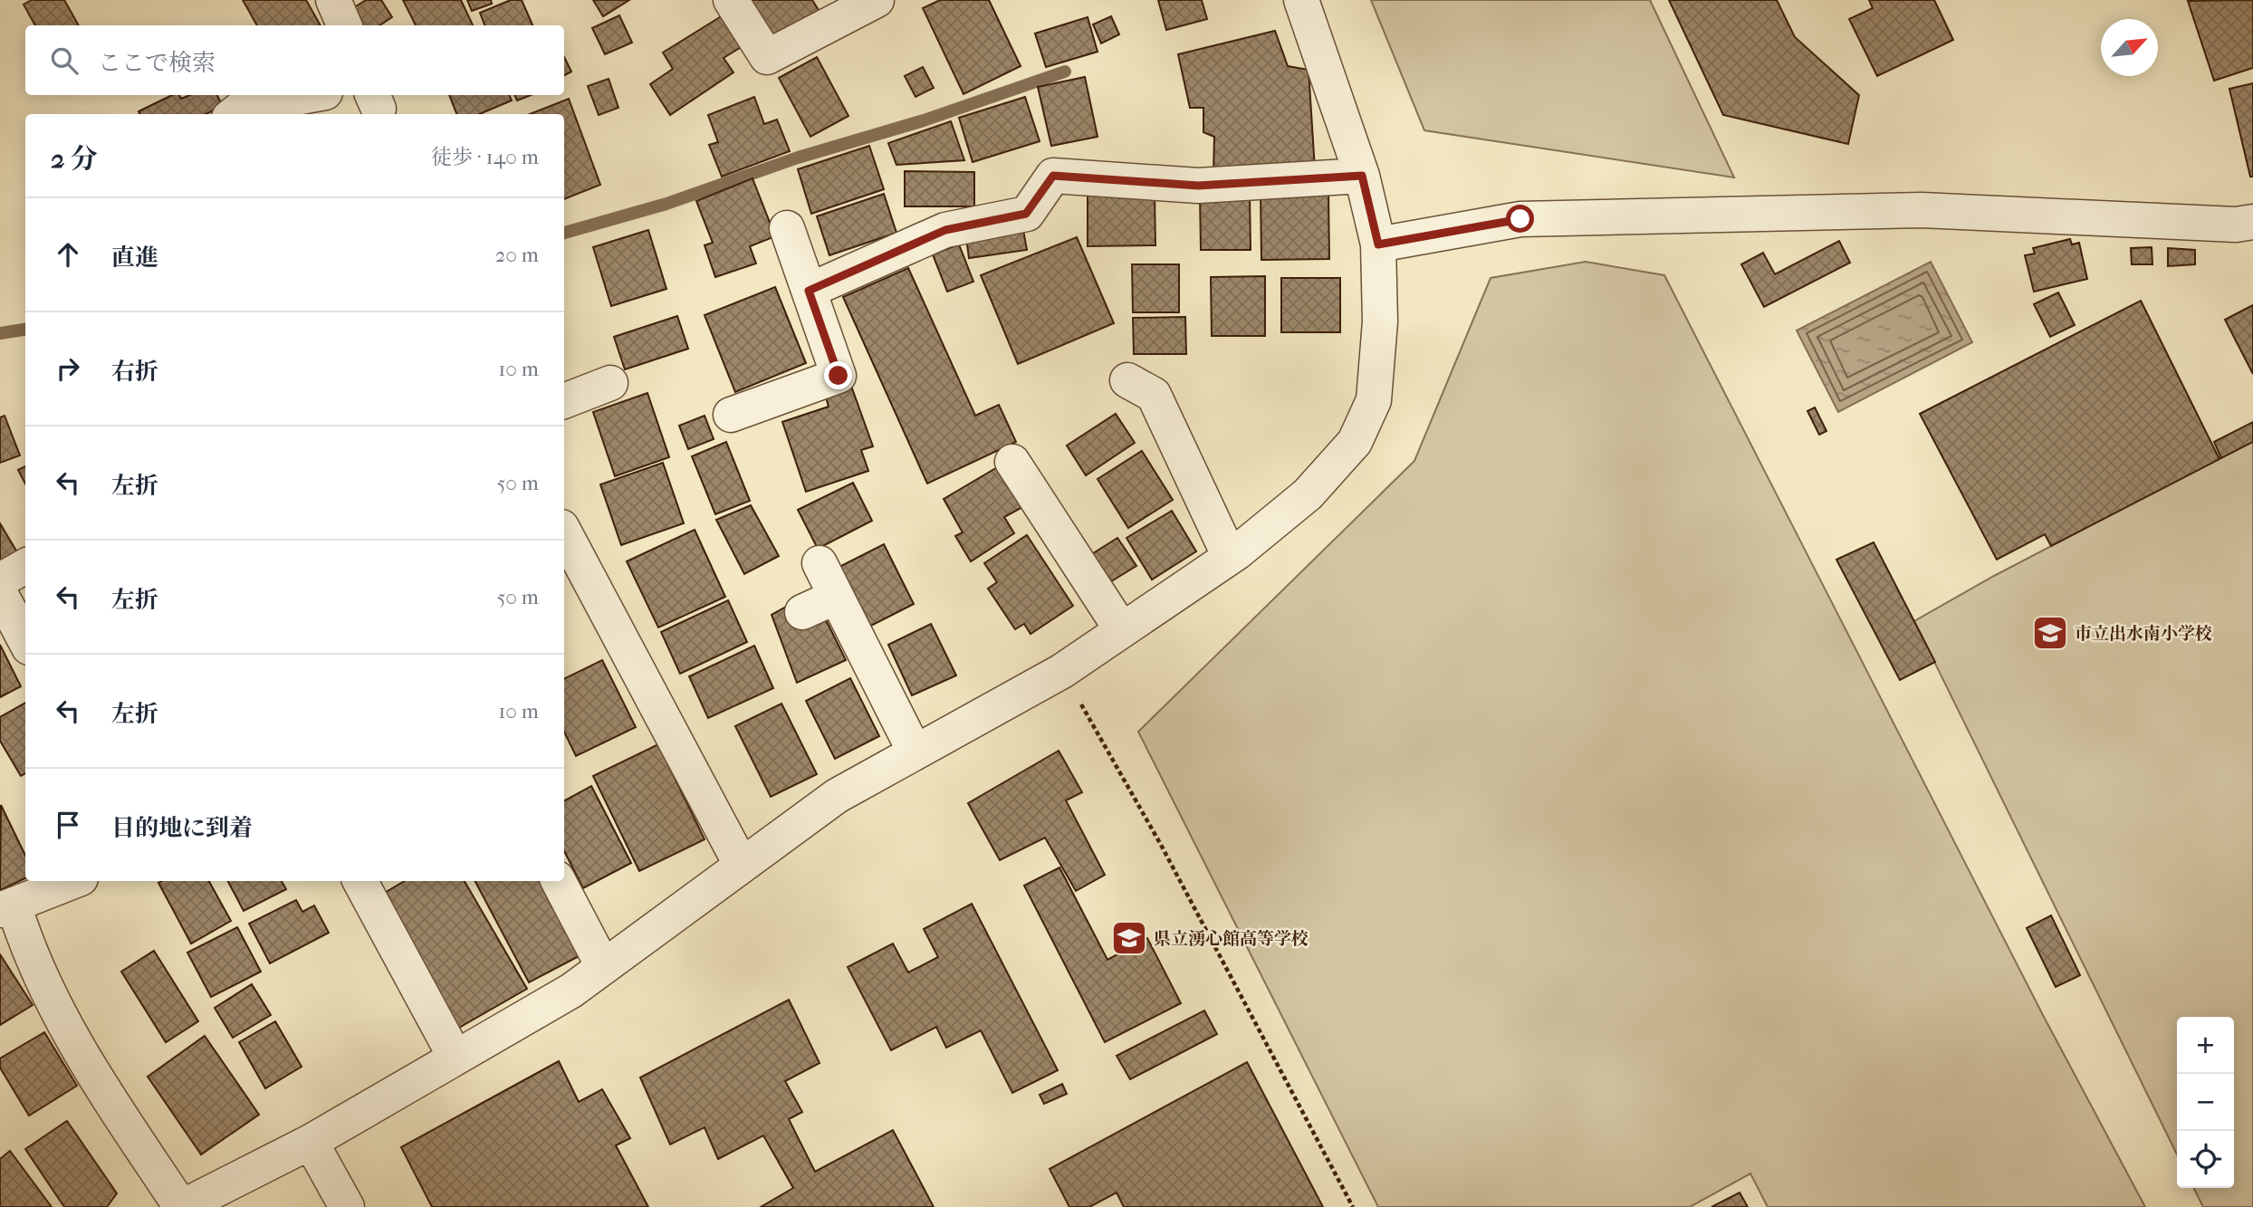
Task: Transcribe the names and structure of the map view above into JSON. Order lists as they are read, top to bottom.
{
  "places": {
    "school or university": ["市立出水南小学校", "県立湧心館高等学校"]
  },
  "north": "top right",
  "page": {
    "search": "ここで検索",
    "heading": ["2 分", "徒歩 · 140 m"],
    "list": [
      ["直進", "20 m"],
      ["右折", "10 m"],
      ["左折", "50 m"],
      ["左折", "50 m"],
      ["左折", "10 m"],
      "目的地に到着"
    ],
    "map_buttons": ["+", "−"]
  }
}
